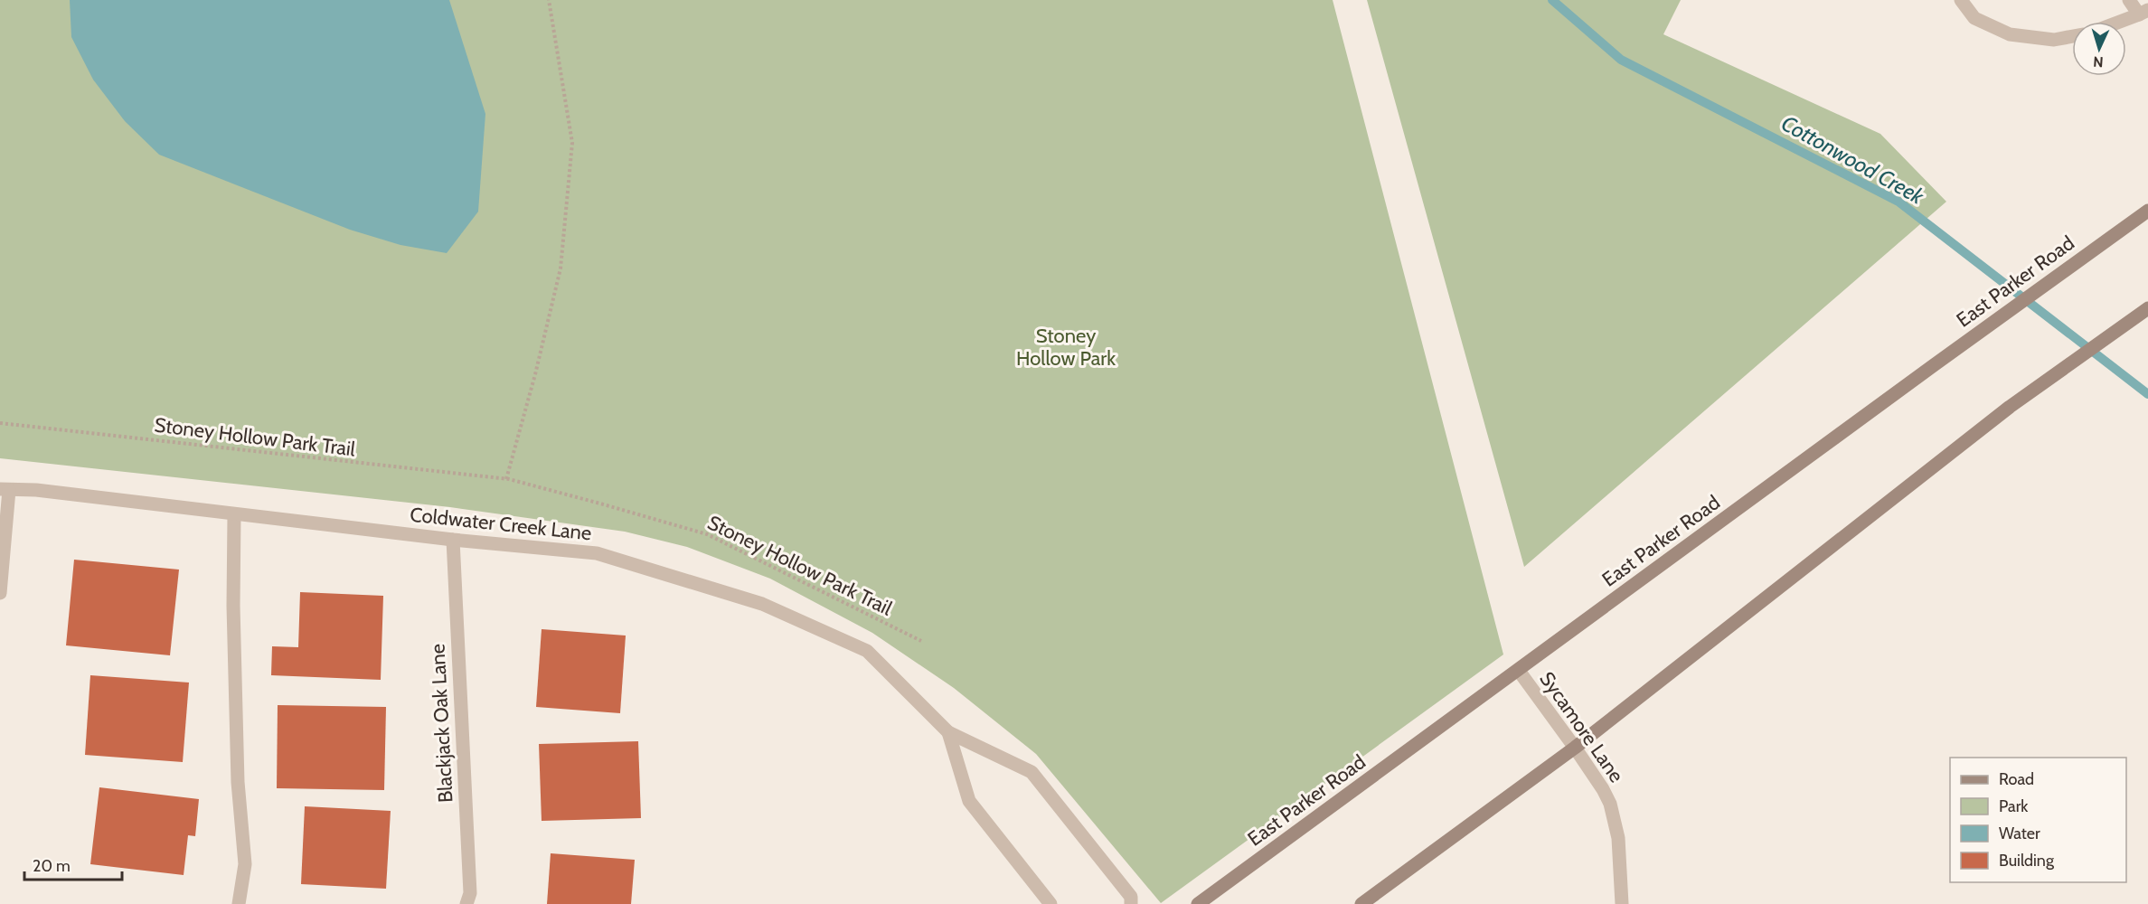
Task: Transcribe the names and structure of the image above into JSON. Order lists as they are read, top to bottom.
{
  "streets": {
    "main road": ["East Parker Road"],
    "street": ["Coldwater Creek Lane", "Blackjack Oak Lane", "Sycamore Lane"],
    "path": ["Stoney Hollow Park Trail"]
  },
  "crossings": [
    ["East Parker Road", "Sycamore Lane"],
    ["Coldwater Creek Lane", "Blackjack Oak Lane"]
  ],
  "water": ["Cottonwood Creek"],
  "parks": ["Stoney Hollow Park"],
  "legend": [
    "Road",
    "Park",
    "Water",
    "Building"
  ],
  "scale_bar": "20 m",
  "north": "bottom"
}
